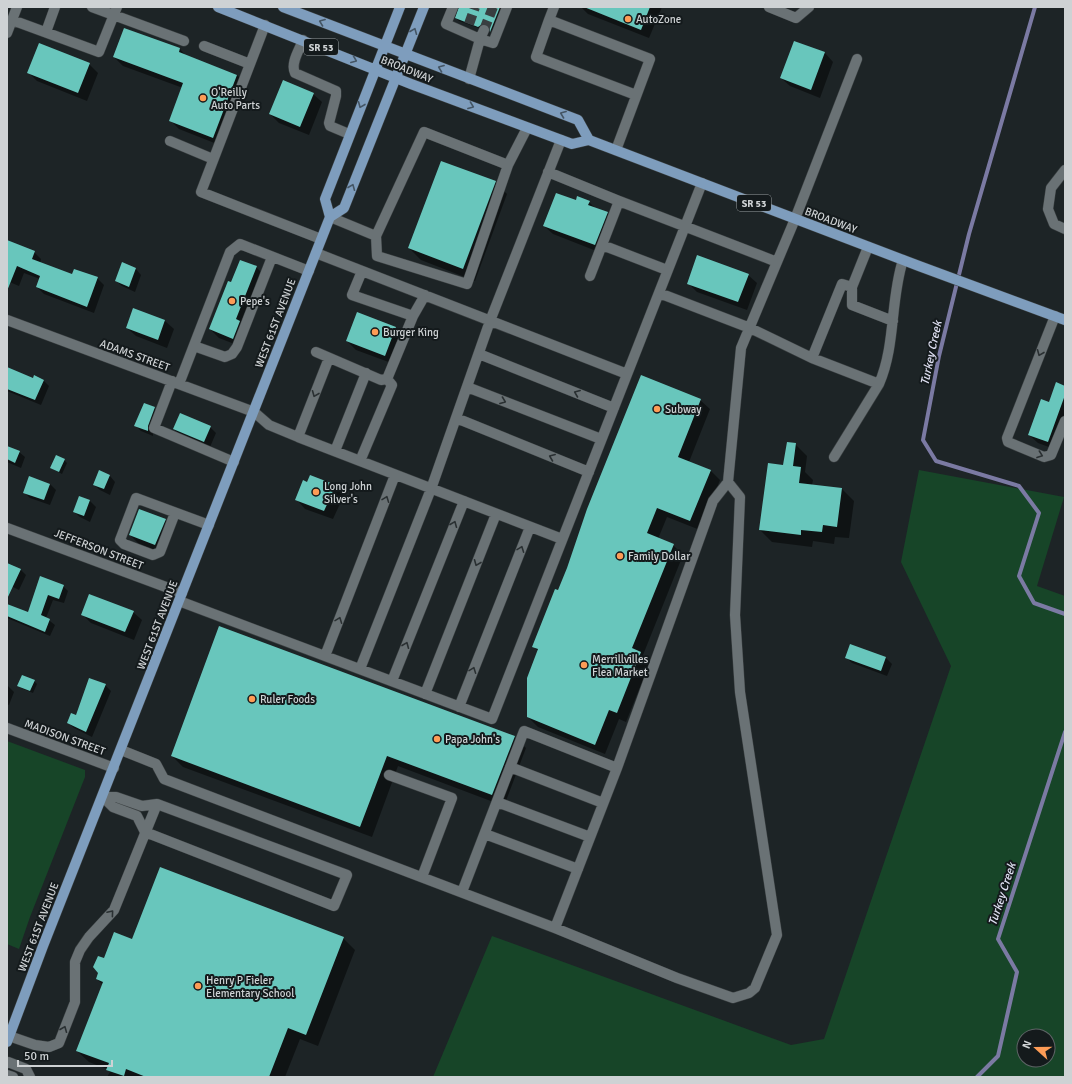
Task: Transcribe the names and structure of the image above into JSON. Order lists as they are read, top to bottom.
{
  "streets": {
    "main road": ["SR 53", "BROADWAY", "WEST 61ST AVENUE"],
    "street": ["ADAMS STREET", "JEFFERSON STREET", "MADISON STREET"]
  },
  "crossings": [
    ["BROADWAY", "WEST 61ST AVENUE"],
    ["WEST 61ST AVENUE", "ADAMS STREET"],
    ["WEST 61ST AVENUE", "JEFFERSON STREET"],
    ["WEST 61ST AVENUE", "MADISON STREET"]
  ],
  "water": ["Turkey Creek"],
  "places": [
    "AutoZone",
    "O'Reilly Auto Parts",
    "Pepe's",
    "Burger King",
    "Subway",
    "Long John Silver's",
    "Family Dollar",
    "Merrillvilles Flea Market",
    "Ruler Foods",
    "Papa John's",
    "Henry P Fieler Elementary School"
  ],
  "scale_bar": "50 m",
  "north": "left"
}
